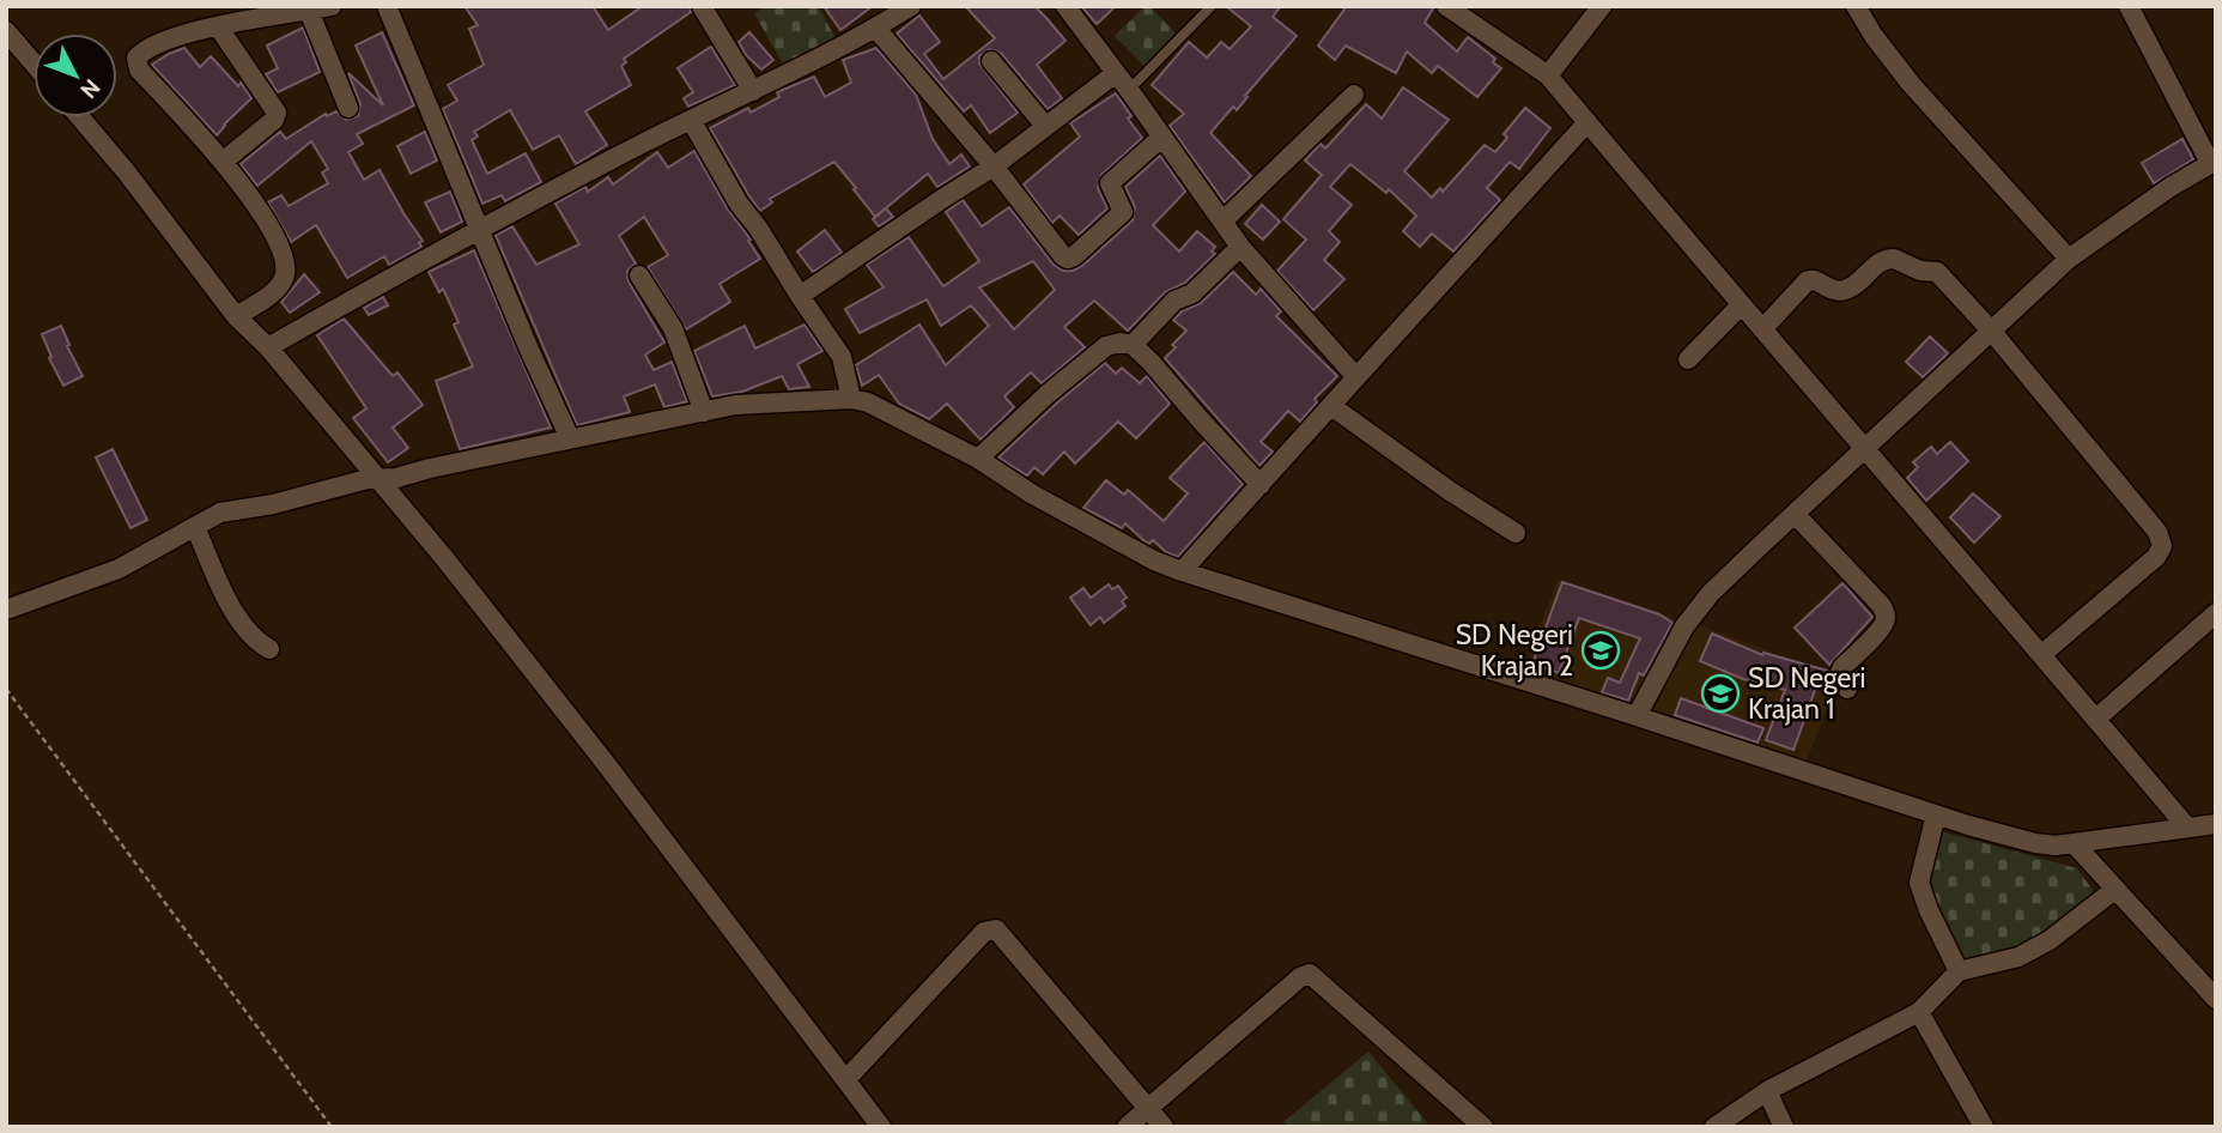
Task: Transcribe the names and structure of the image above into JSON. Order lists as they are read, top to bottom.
{
  "places": {
    "school or university": ["SD Negeri Krajan 2", "SD Negeri Krajan 1"]
  },
  "north": "bottom right"
}
